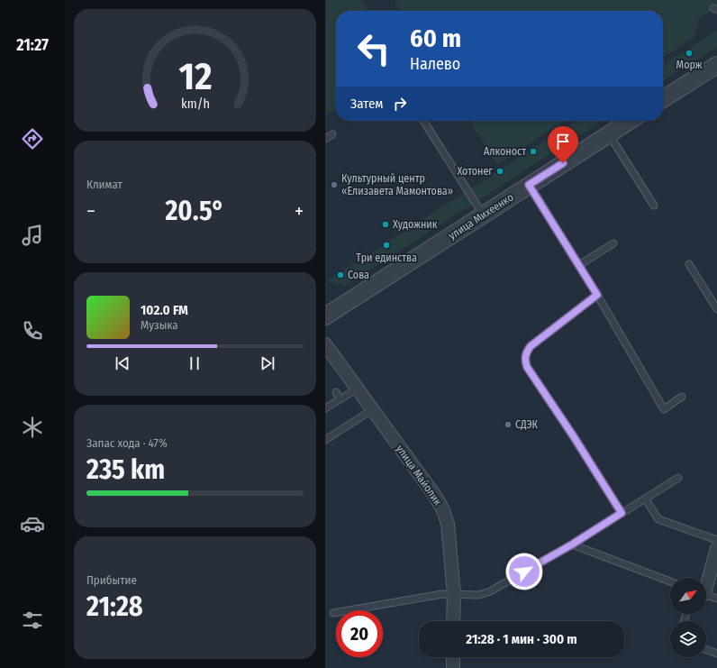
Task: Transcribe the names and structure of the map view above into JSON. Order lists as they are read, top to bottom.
{
  "streets": {
    "street": ["улица Михеенко", "улица Майолик"]
  },
  "places": [
    "Морж",
    "Алконост",
    "Хотонег",
    "Культурный центр «Елизавета Мамонтова»",
    "Художник",
    "Три единства",
    "Сова",
    "СДЭК"
  ],
  "north": "top right",
  "page": {
    "tabs": "21:27",
    "turn": ["60 m", "Налево"],
    "then": "Затем",
    "tile": [
      "Климат",
      ["Запас хода · 47%", "235 km"],
      ["Прибытие", "21:28"]
    ],
    "heat": ["−", "20.5°", "+"],
    "song": ["102.0 FM", "Музыка"],
    "limit": "20",
    "trip": "21:28 · 1 мин · 300 m",
    "gauge": ["12", "km/h"]
  }
}
